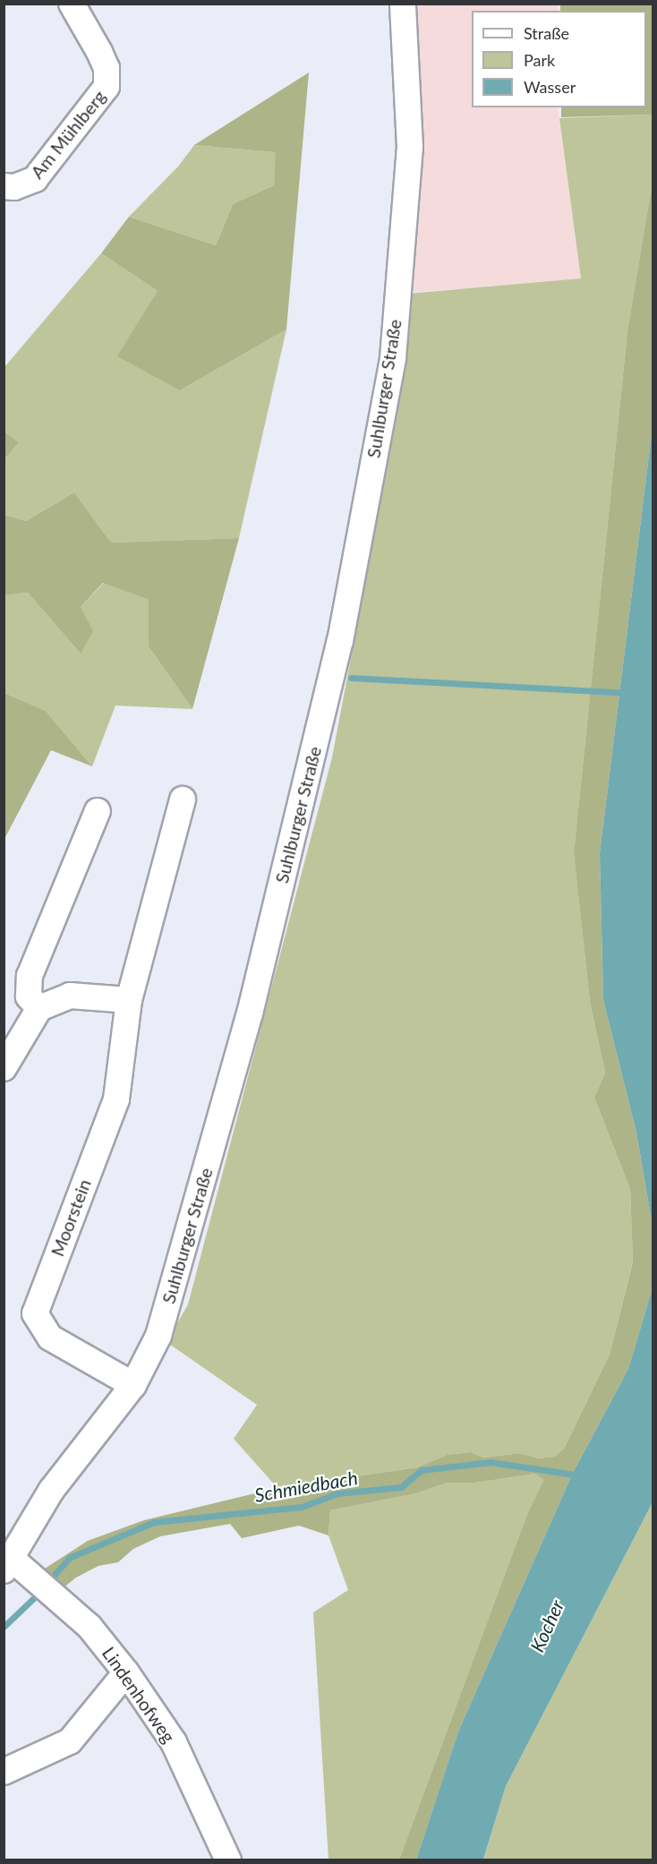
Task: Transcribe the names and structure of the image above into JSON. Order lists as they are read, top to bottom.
{
  "streets": {
    "street": [
      "Am Mühlberg",
      "Suhlburger Straße",
      "Moorstein",
      "Lindenhofweg"
    ]
  },
  "crossings": [
    ["Suhlburger Straße", "Moorstein"],
    ["Suhlburger Straße", "Lindenhofweg"]
  ],
  "water": ["Schmiedbach", "Kocher"],
  "legend": ["Straße", "Park", "Wasser"]
}
